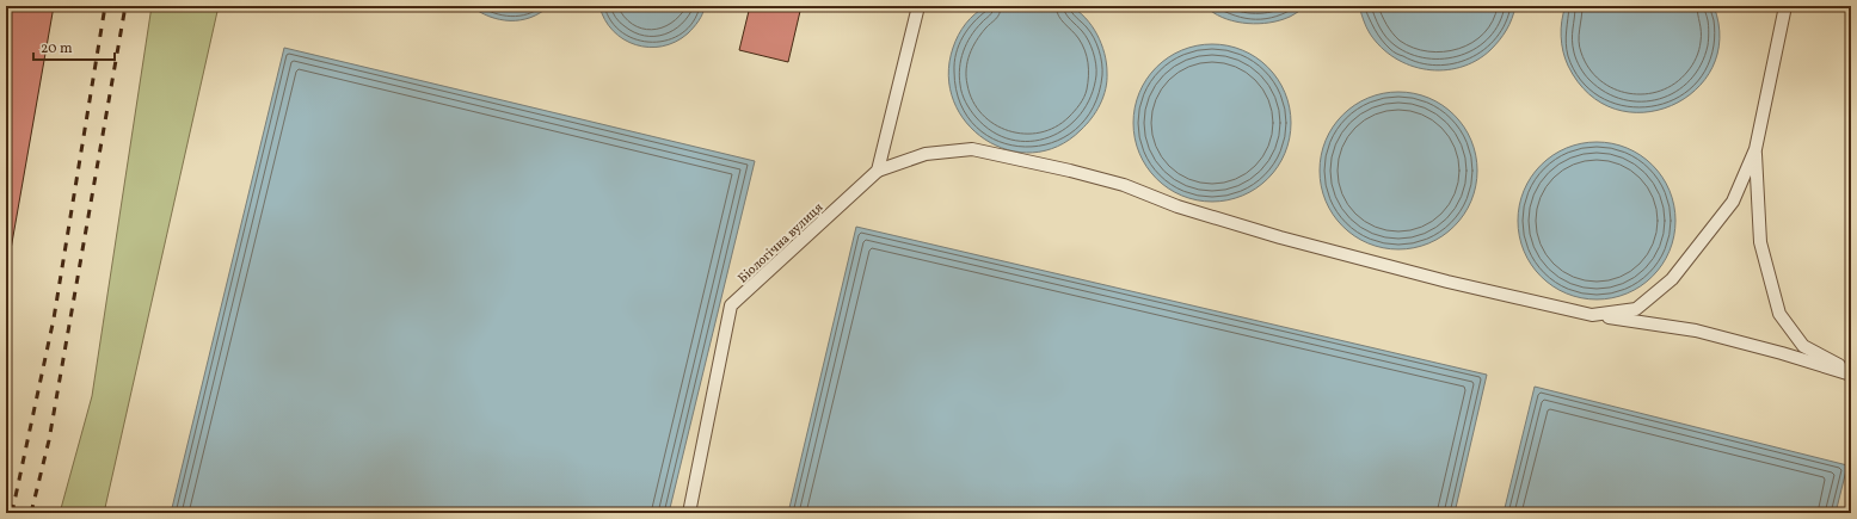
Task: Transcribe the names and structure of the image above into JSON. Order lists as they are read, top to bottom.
{
  "streets": {
    "lane": ["Біологічна вулиця"]
  },
  "scale_bar": "20 m"
}
